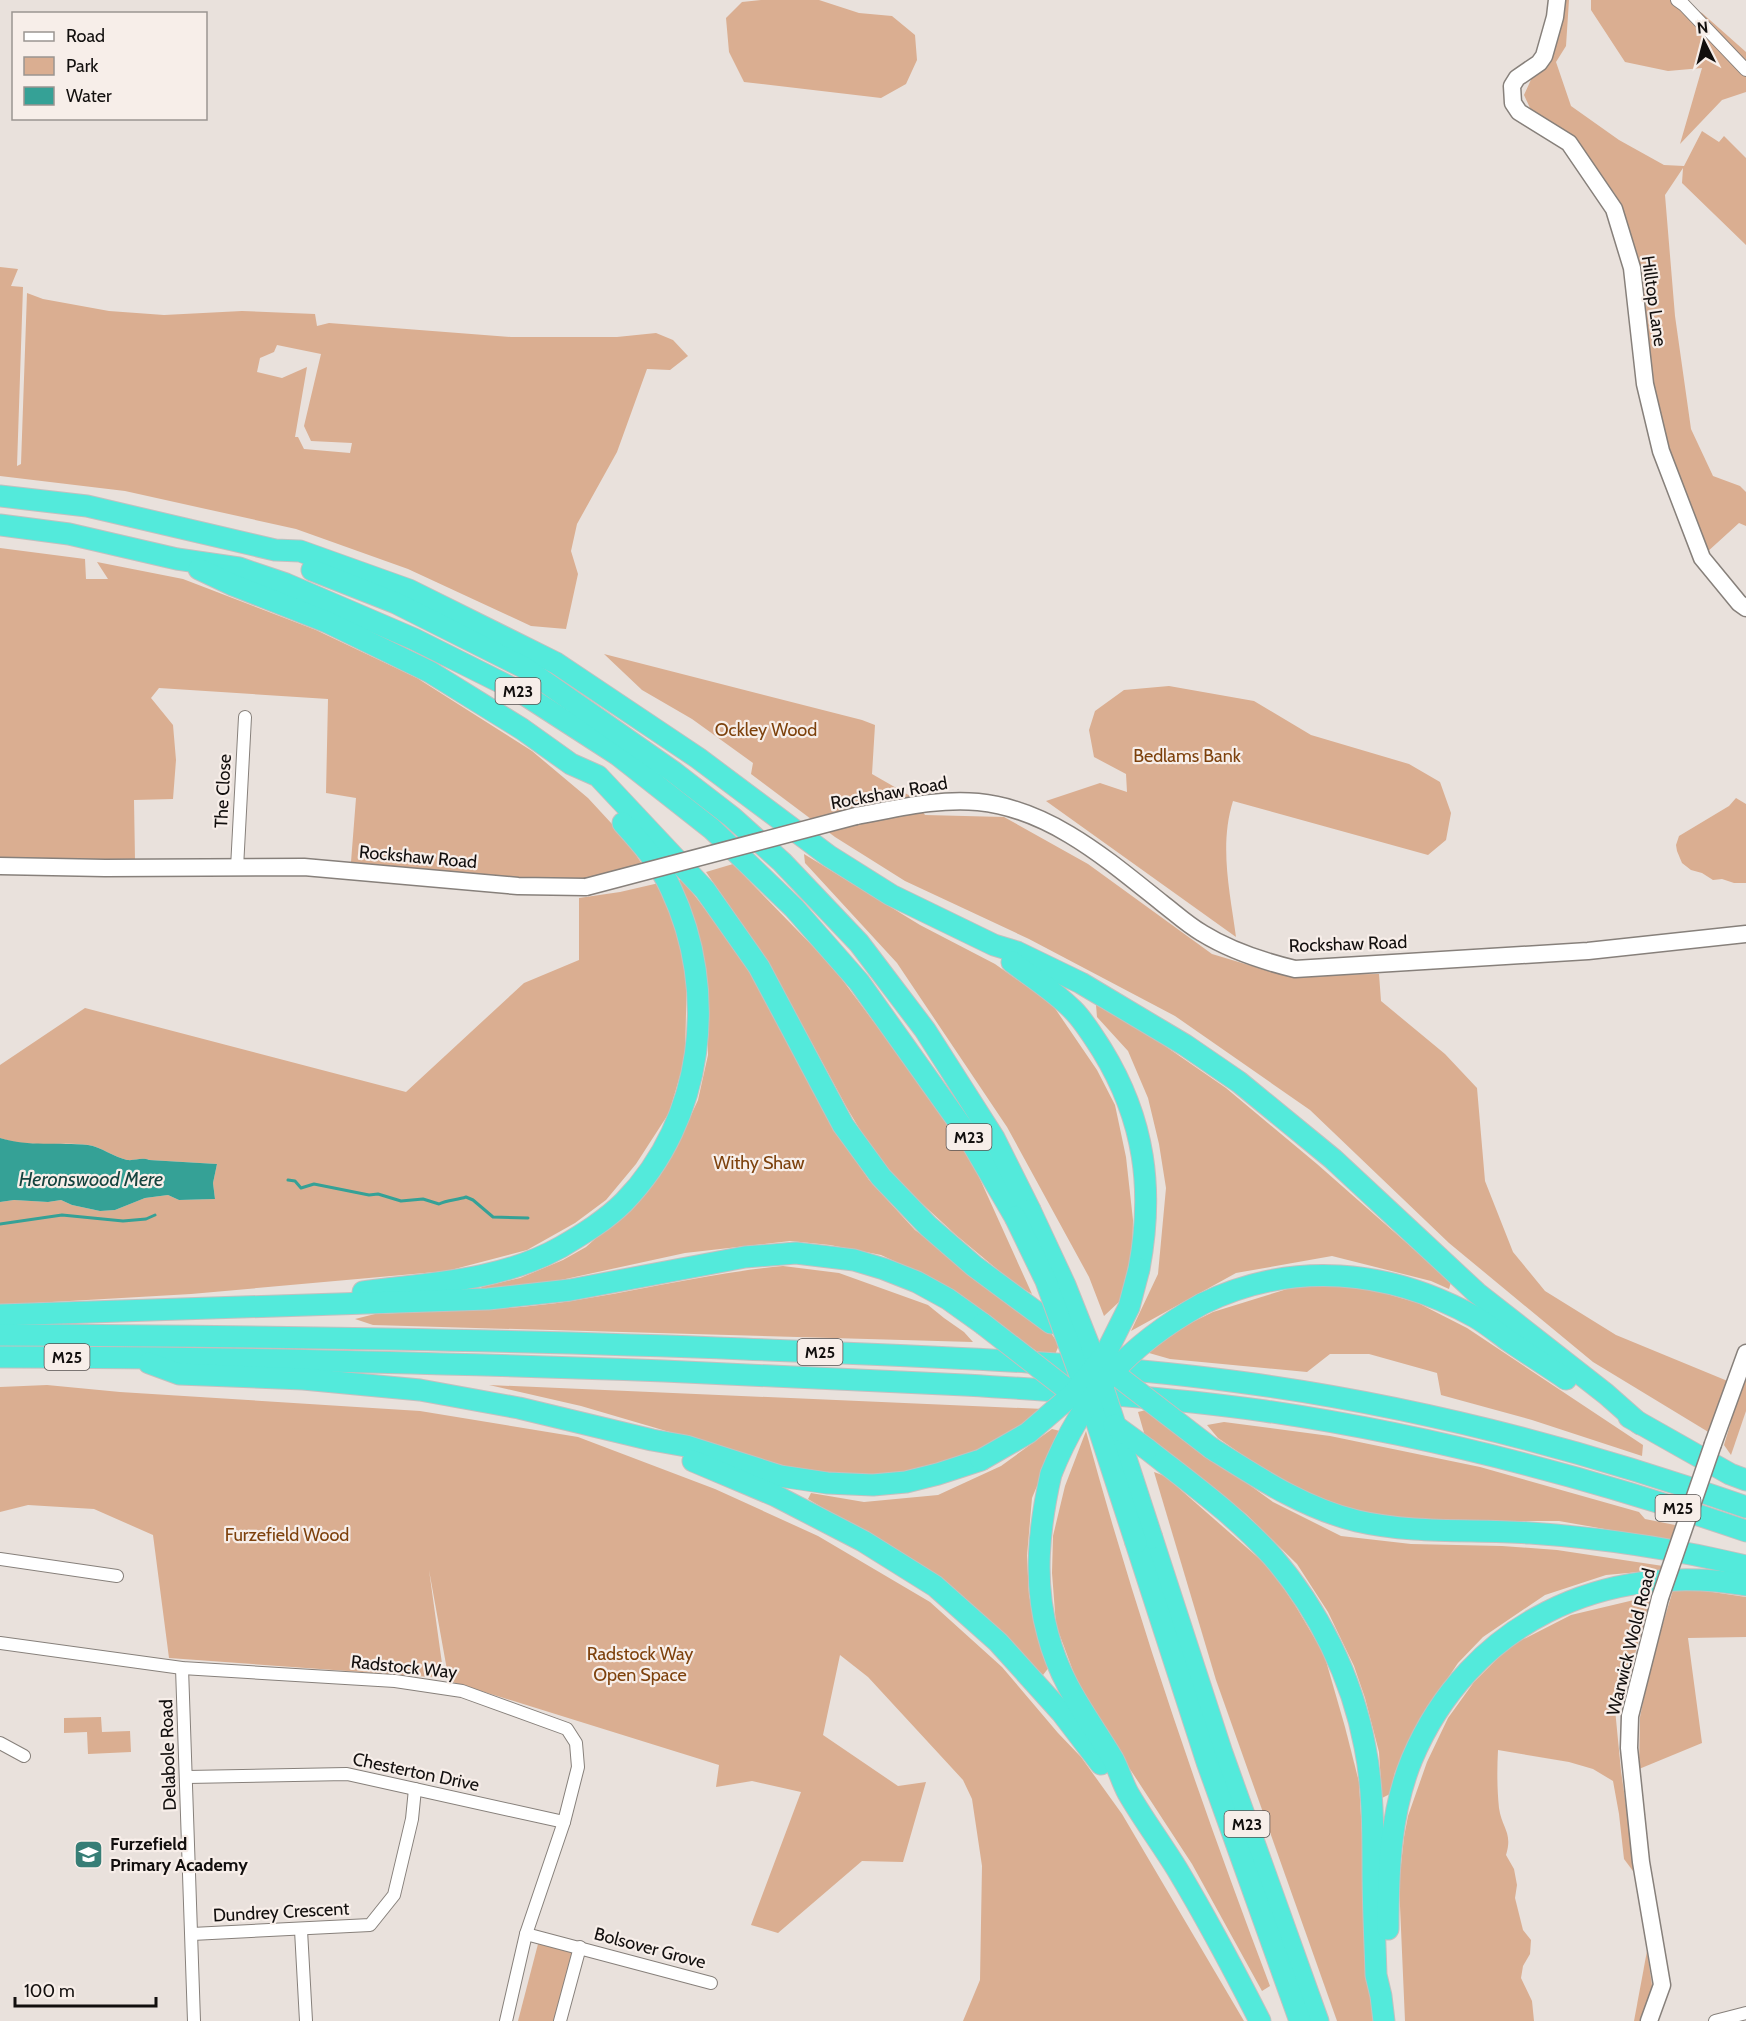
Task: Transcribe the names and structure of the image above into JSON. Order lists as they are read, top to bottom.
{
  "streets": {
    "highway": ["M23", "M25"],
    "street": [
      "Hilltop Lane",
      "The Close",
      "Rockshaw Road",
      "Warwick Wold Road",
      "Radstock Way",
      "Delabole Road",
      "Chesterton Drive",
      "Dundrey Crescent",
      "Bolsover Grove"
    ]
  },
  "crossings": [
    ["The Close", "Rockshaw Road"],
    ["Radstock Way", "Delabole Road"],
    ["Radstock Way", "Chesterton Drive"],
    ["Radstock Way", "Bolsover Grove"],
    ["Delabole Road", "Chesterton Drive"],
    ["Delabole Road", "Dundrey Crescent"],
    ["Chesterton Drive", "Dundrey Crescent"]
  ],
  "water": ["Heronswood Mere"],
  "parks": [
    "Ockley Wood",
    "Bedlams Bank",
    "Withy Shaw",
    "Furzefield Wood",
    "Radstock Way Open Space"
  ],
  "places": {
    "school or university": ["Furzefield Primary Academy"]
  },
  "legend": ["Road", "Park", "Water"],
  "scale_bar": "100 m",
  "north": "top"
}
